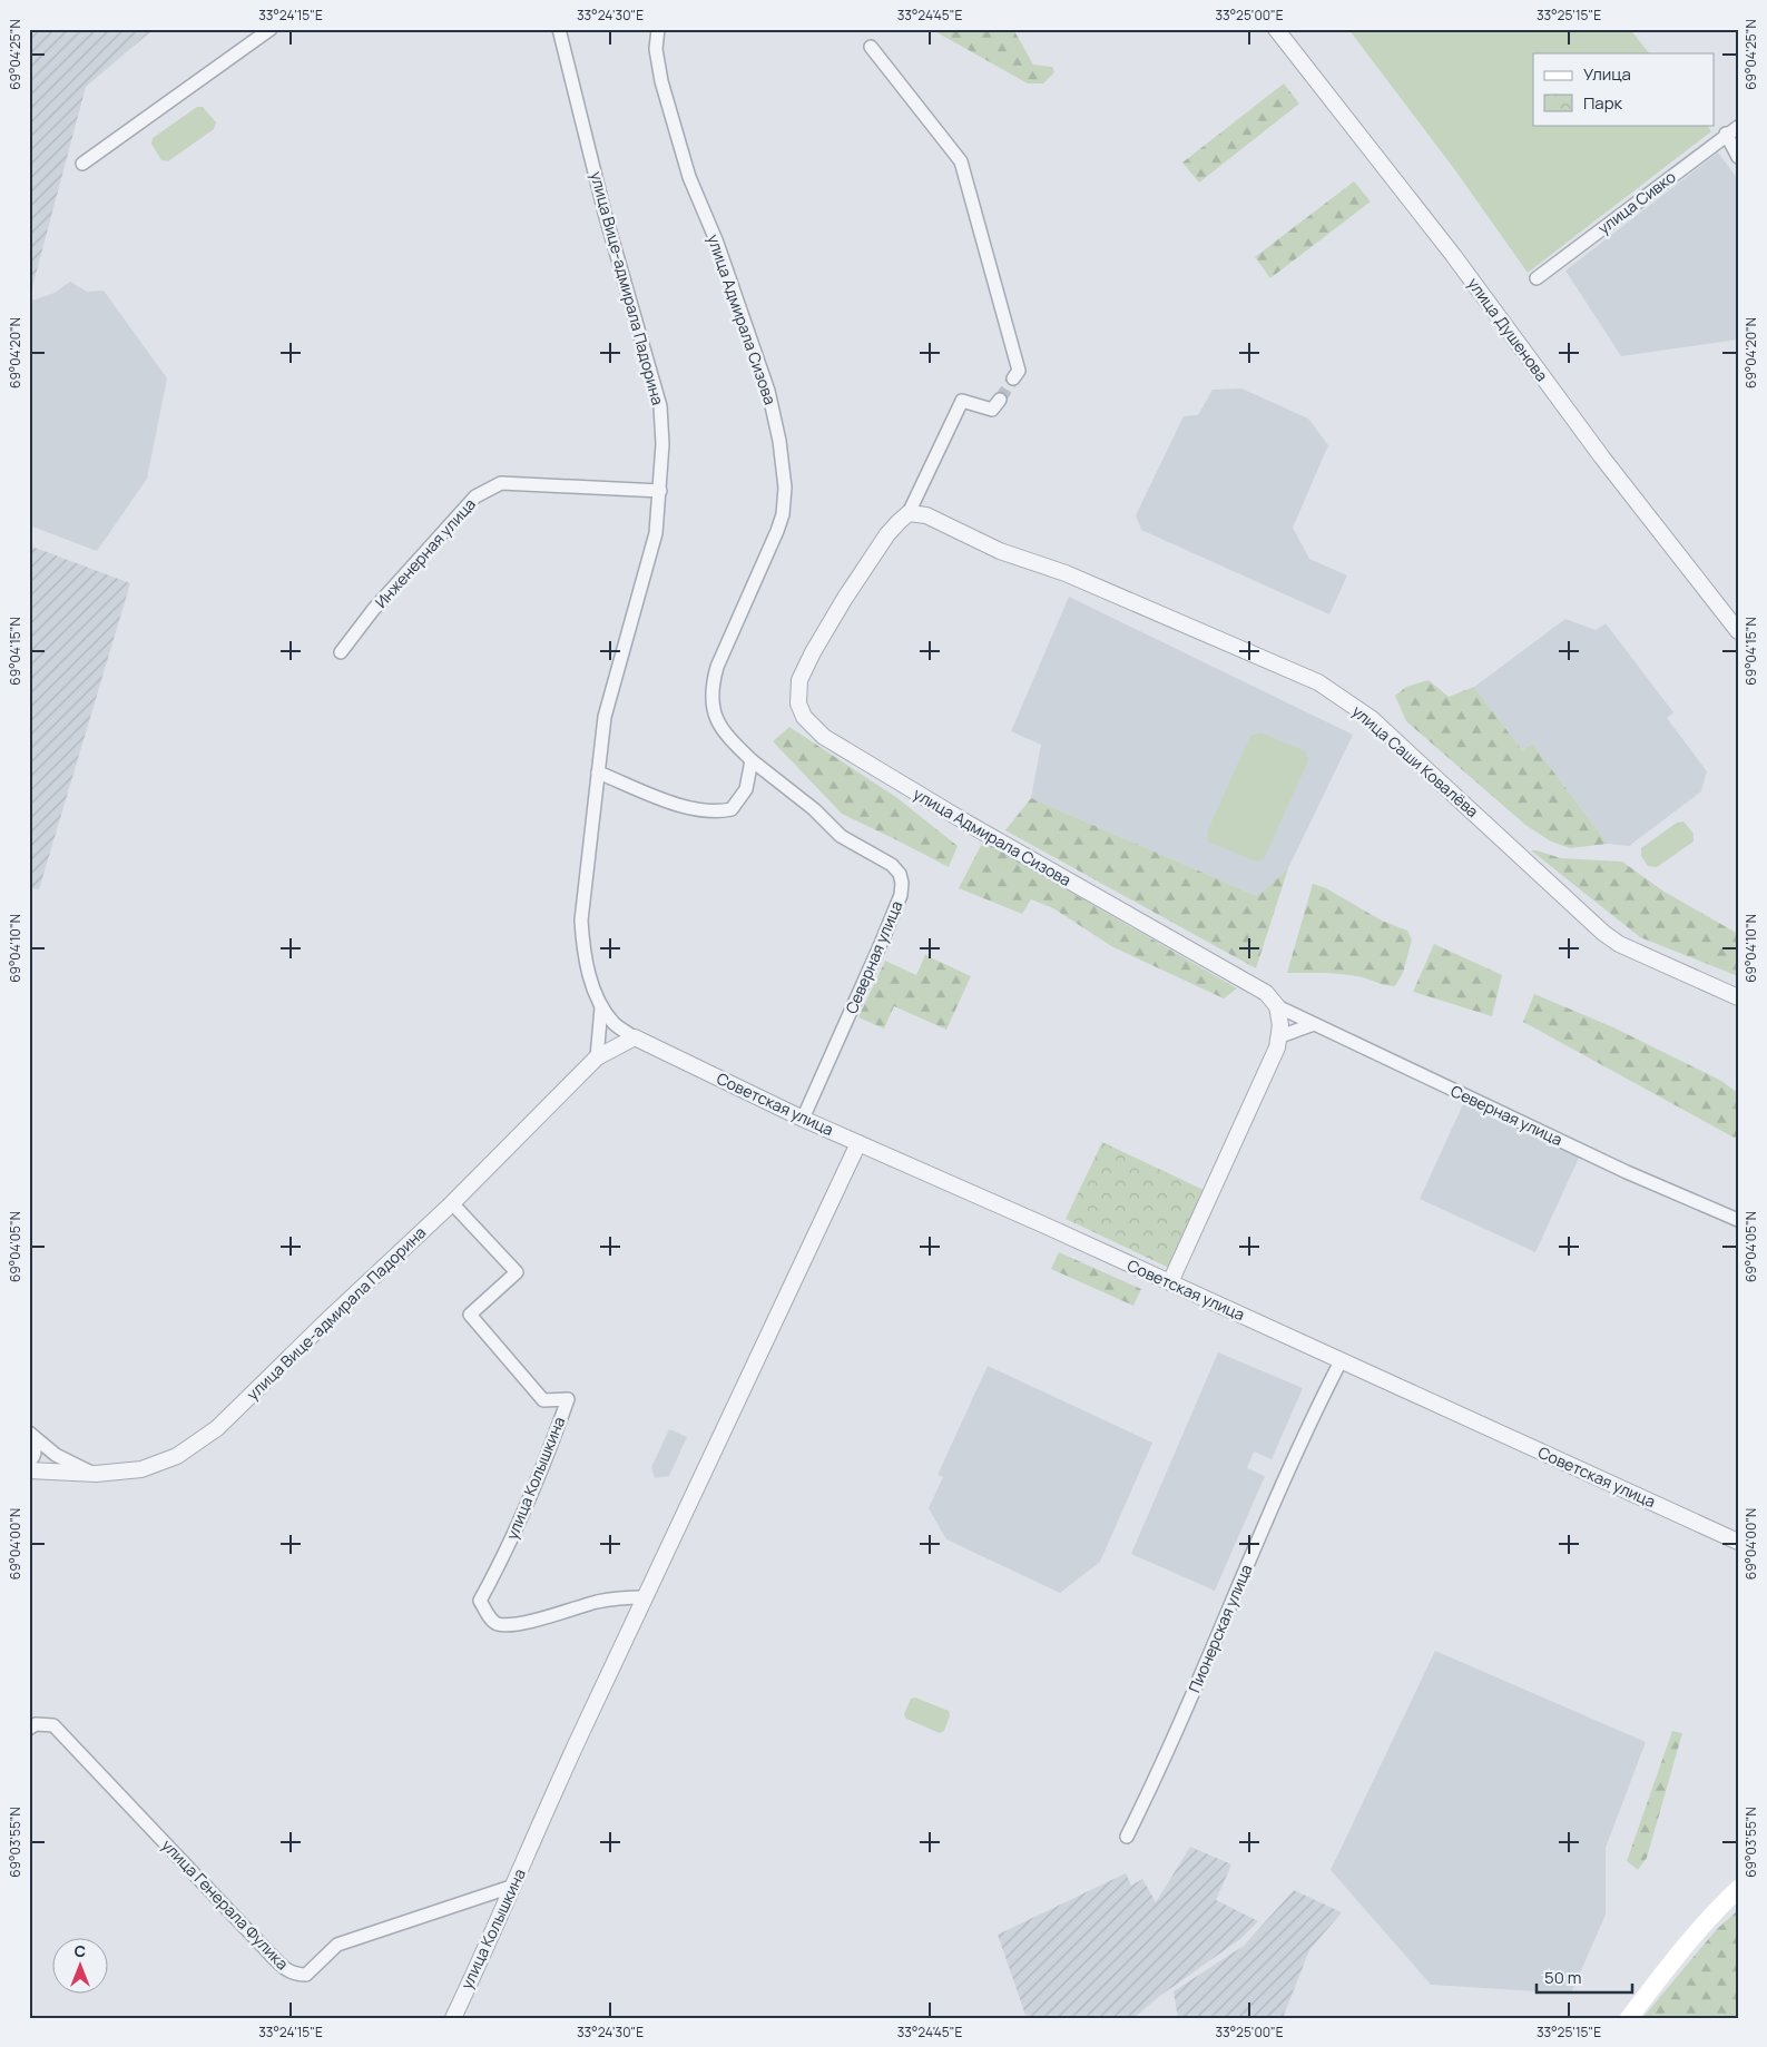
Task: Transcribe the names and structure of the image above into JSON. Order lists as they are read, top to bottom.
{
  "streets": {
    "street": [
      "улица Сивко",
      "улица Вице-адмирала Падорина",
      "улица Адмирала Сизова",
      "улица Душенова",
      "Инженерная улица",
      "улица Саши Ковалёва",
      "Северная улица",
      "Советская улица",
      "улица Колышкина",
      "Пионерская улица",
      "улица Генерала Фулика"
    ]
  },
  "crossings": [
    ["улица Вице-адмирала Падорина", "Инженерная улица"],
    ["улица Вице-адмирала Падорина", "Советская улица"],
    ["улица Вице-адмирала Падорина", "улица Колышкина"],
    ["улица Адмирала Сизова", "улица Саши Ковалёва"],
    ["улица Адмирала Сизова", "Северная улица"],
    ["Северная улица", "Советская улица"],
    ["Советская улица", "улица Колышкина"],
    ["Советская улица", "Пионерская улица"],
    ["улица Колышкина", "улица Генерала Фулика"]
  ],
  "legend": ["Улица", "Парк"],
  "scale_bar": "50 m",
  "north": "top",
  "coordinates": [
    "33°24'15\"E",
    "33°24'30\"E",
    "33°24'45\"E",
    "33°25'00\"E",
    "33°25'15\"E",
    "69°04'25\"N",
    "69°04'20\"N",
    "69°04'15\"N",
    "69°04'10\"N",
    "69°04'05\"N",
    "69°04'00\"N",
    "69°03'55\"N"
  ]
}
